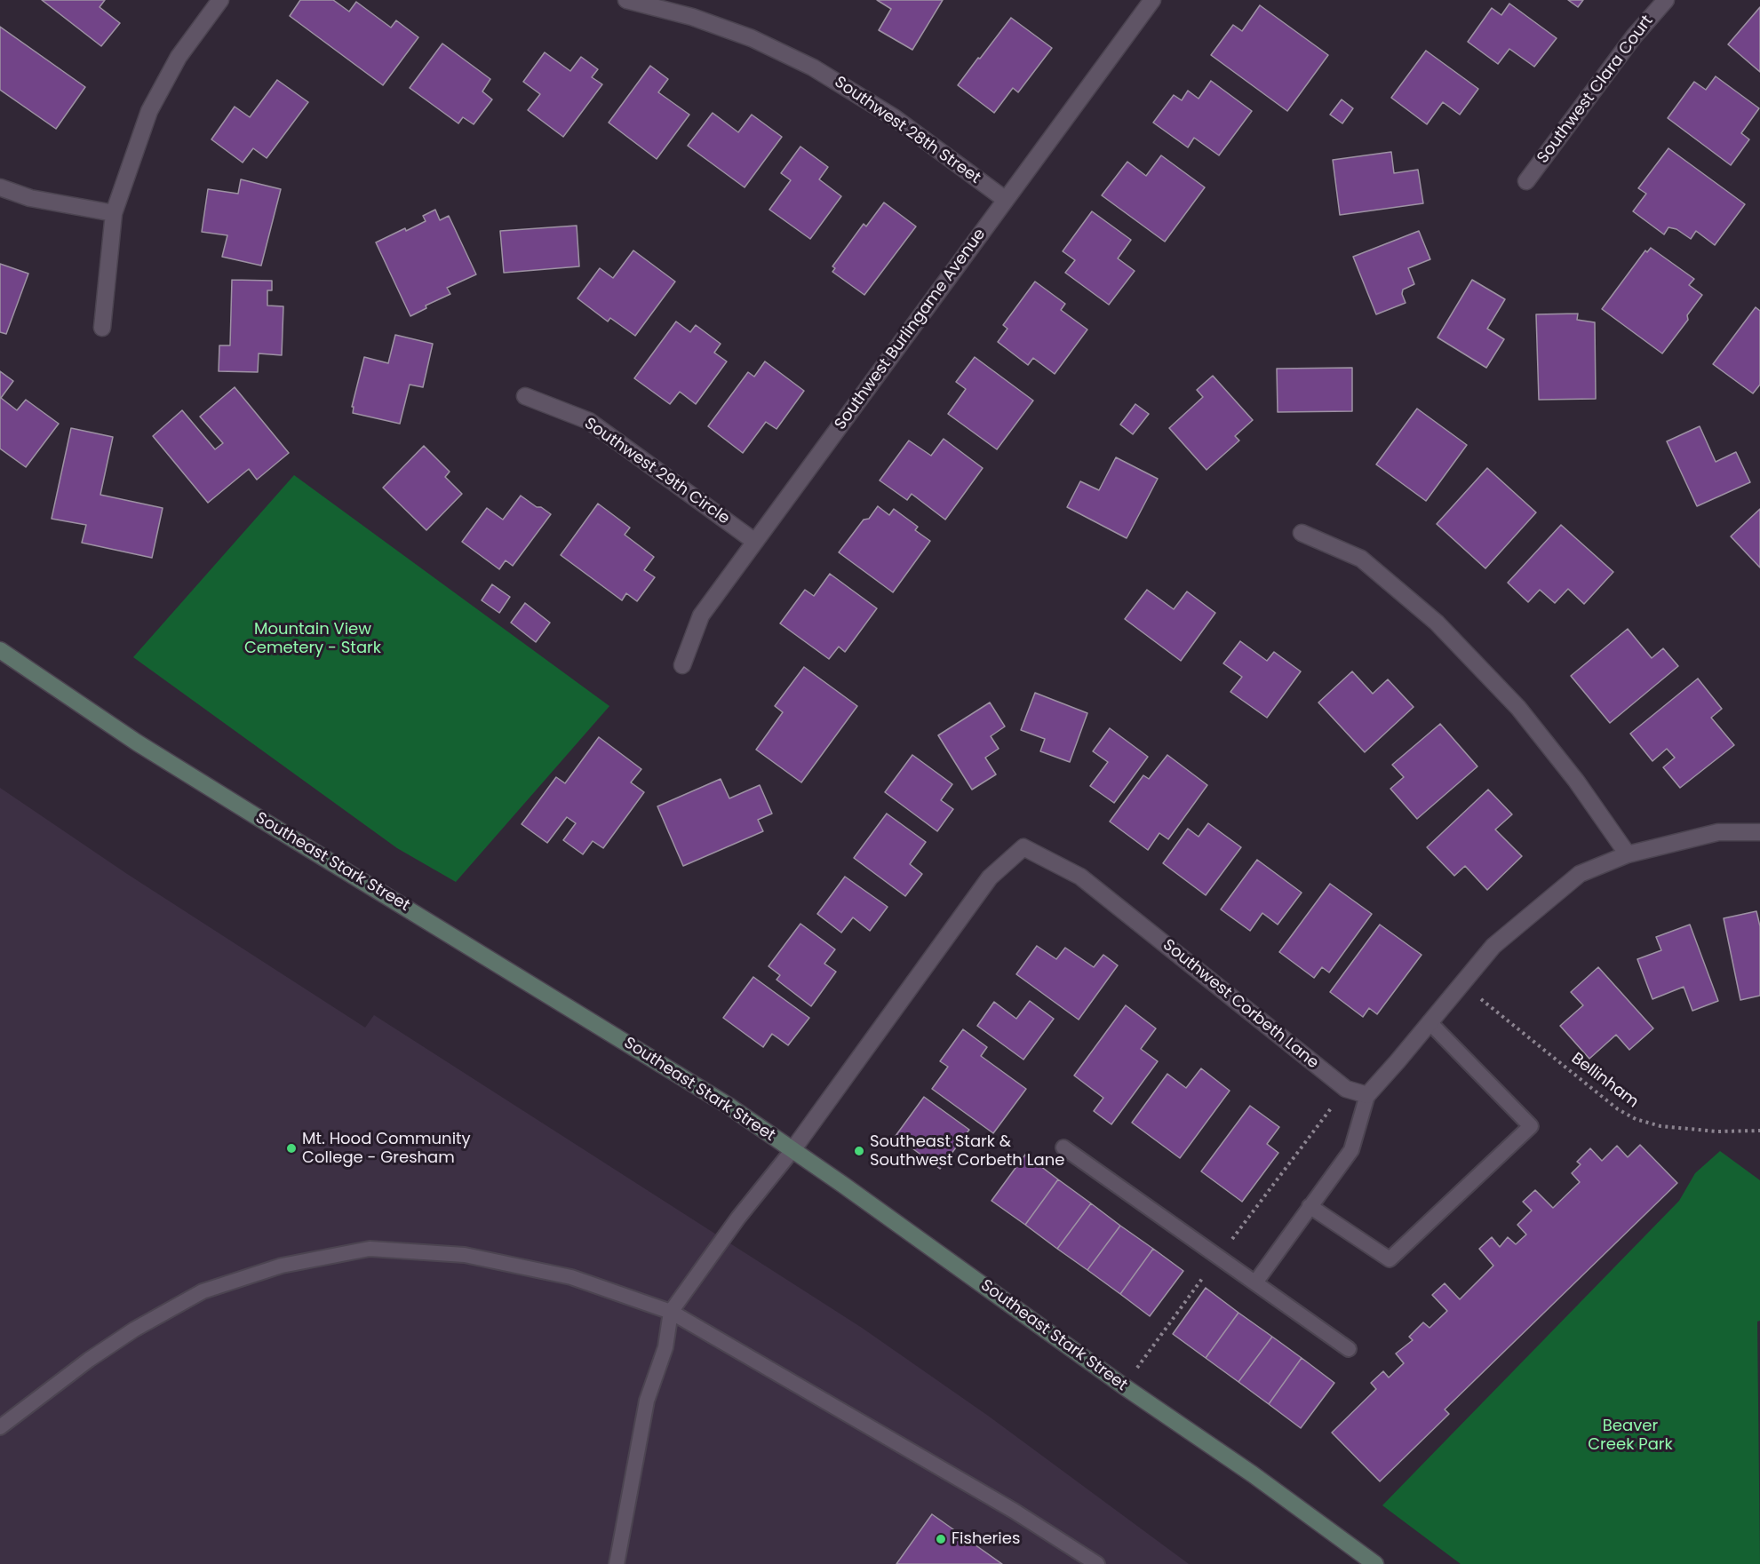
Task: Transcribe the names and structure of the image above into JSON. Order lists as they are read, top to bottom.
{
  "streets": {
    "main road": ["Southeast Stark Street"],
    "street": [
      "Southwest Clara Court",
      "Southwest 28th Street",
      "Southwest Burlingame Avenue",
      "Southwest 29th Circle",
      "Southwest Corbeth Lane"
    ],
    "path": ["Bellinham"]
  },
  "crossings": [
    ["Southwest 28th Street", "Southwest Burlingame Avenue"],
    ["Southwest Burlingame Avenue", "Southwest 29th Circle"],
    ["Southeast Stark Street", "Southwest Corbeth Lane"]
  ],
  "parks": ["Mountain View Cemetery - Stark", "Beaver Creek Park"],
  "places": ["Mt. Hood Community College - Gresham", "Southeast Stark & Southwest Corbeth Lane", "Fisheries"]
}
